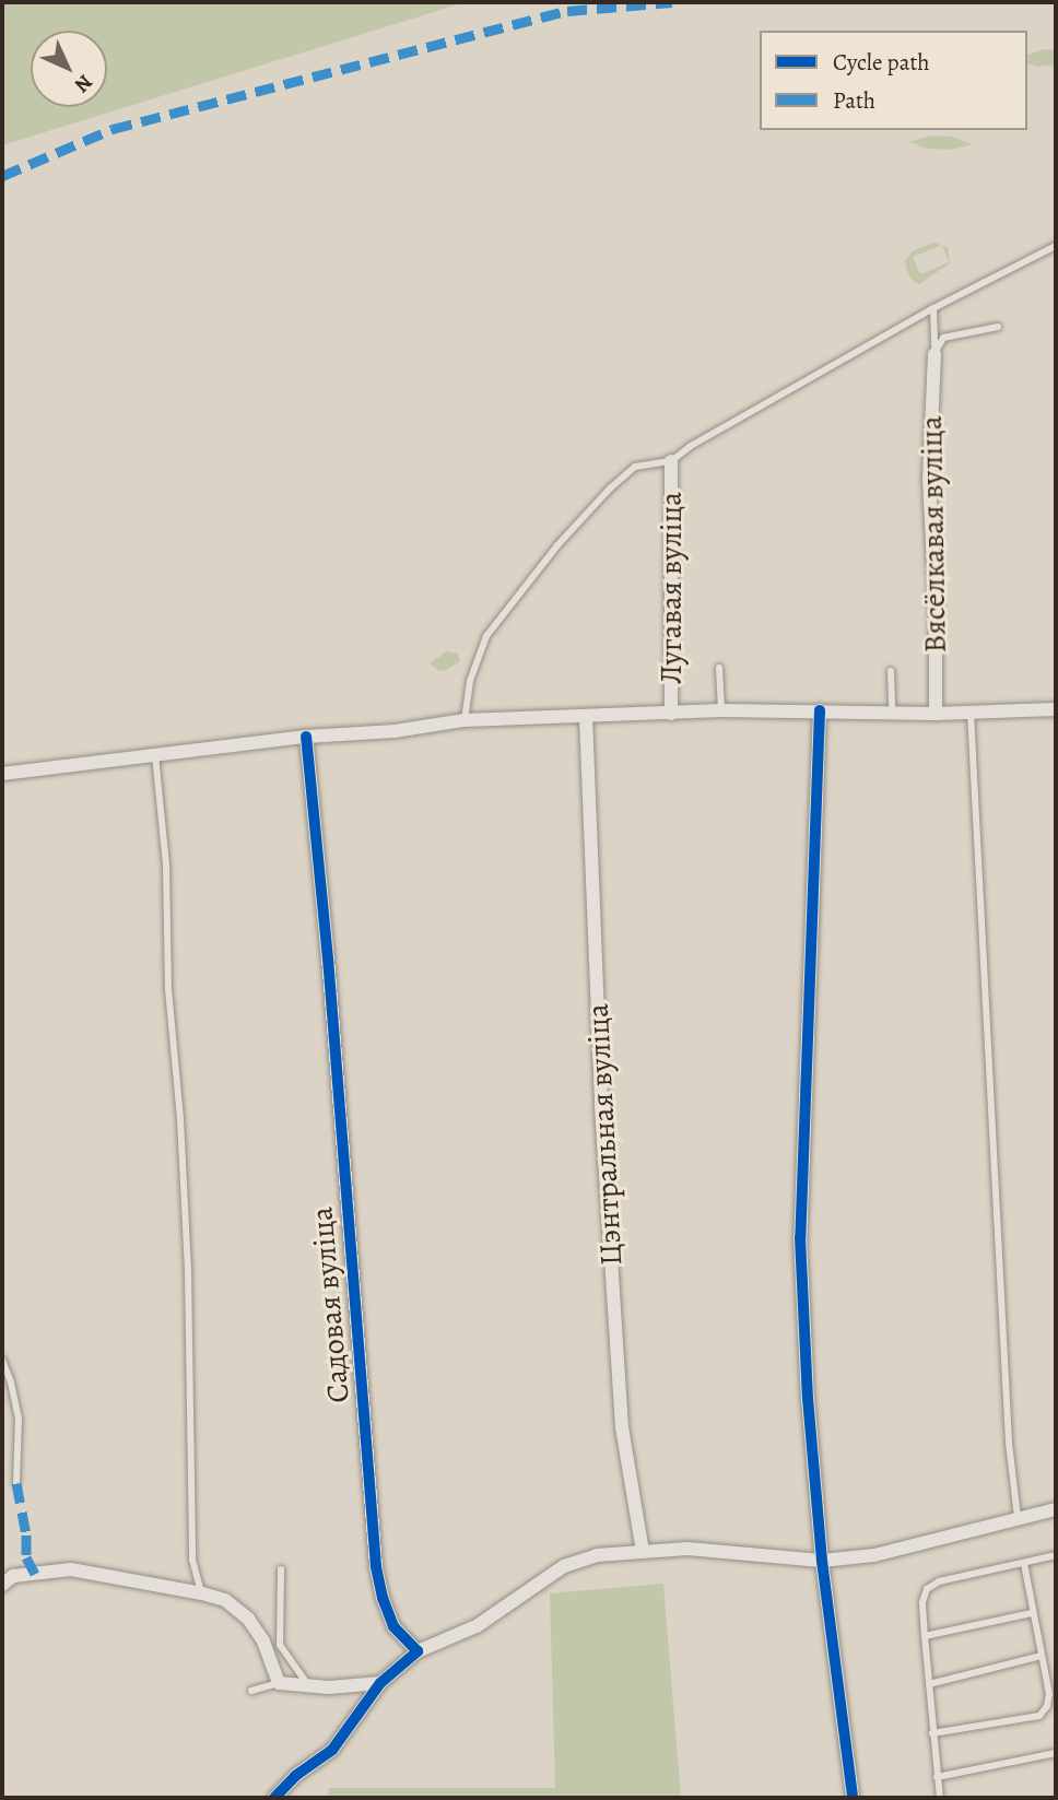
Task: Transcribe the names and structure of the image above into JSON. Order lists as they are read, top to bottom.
{
  "streets": {
    "street": [
      "Вясёлкавая вуліца",
      "Лугавая вуліца",
      "Цэнтральная вуліца",
      "Садовая вуліца"
    ]
  },
  "legend": ["Cycle path", "Path"],
  "north": "bottom right"
}
